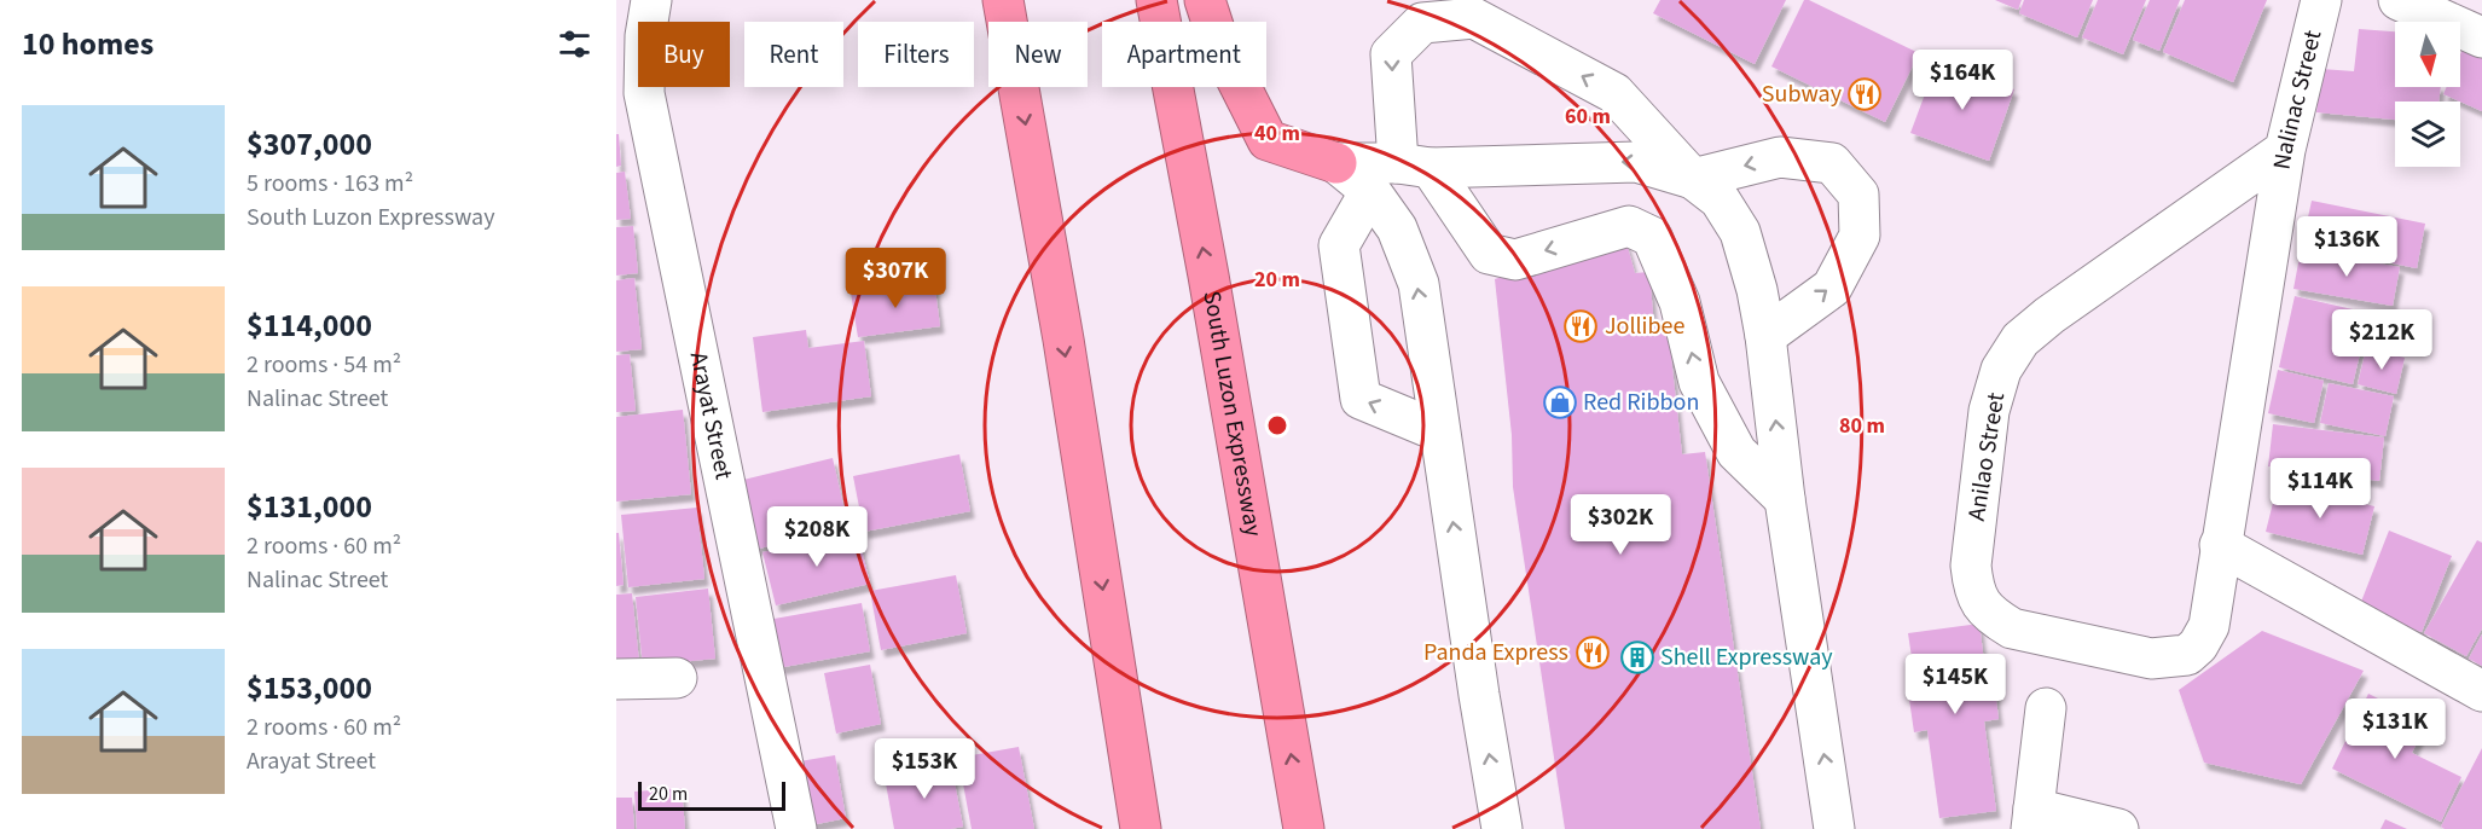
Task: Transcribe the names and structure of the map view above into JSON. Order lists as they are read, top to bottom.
{
  "streets": {
    "highway": ["South Luzon Expressway"],
    "street": ["Nalinac Street", "Arayat Street", "Anilao Street"]
  },
  "crossings": [
    ["Nalinac Street", "Anilao Street"]
  ],
  "places": {
    "restaurant": ["Subway", "Jollibee", "Panda Express"],
    "shop": ["Red Ribbon"],
    "building": ["Shell Expressway"]
  },
  "scale_bar": "20 m",
  "north": "bottom",
  "page": {
    "heading": "10 homes",
    "chip": [
      "Buy",
      "Rent",
      "Filters",
      "New",
      "Apartment"
    ],
    "price": [
      "$164K",
      "$136K",
      "$307K",
      "$212K",
      "$114K",
      "$302K",
      "$208K",
      "$145K",
      "$131K",
      "$153K"
    ],
    "list": [
      {
        "name": "$307,000",
        "note": "5 rooms · 163 m² · South Luzon Expressway"
      },
      {
        "name": "$114,000",
        "note": "2 rooms · 54 m² · Nalinac Street"
      },
      {
        "name": "$131,000",
        "note": "2 rooms · 60 m² · Nalinac Street"
      },
      {
        "name": "$153,000",
        "note": "2 rooms · 60 m² · Arayat Street"
      }
    ],
    "scale": "20 m"
  },
  "rings": [
    "60 m",
    "40 m",
    "20 m",
    "80 m"
  ]
}
